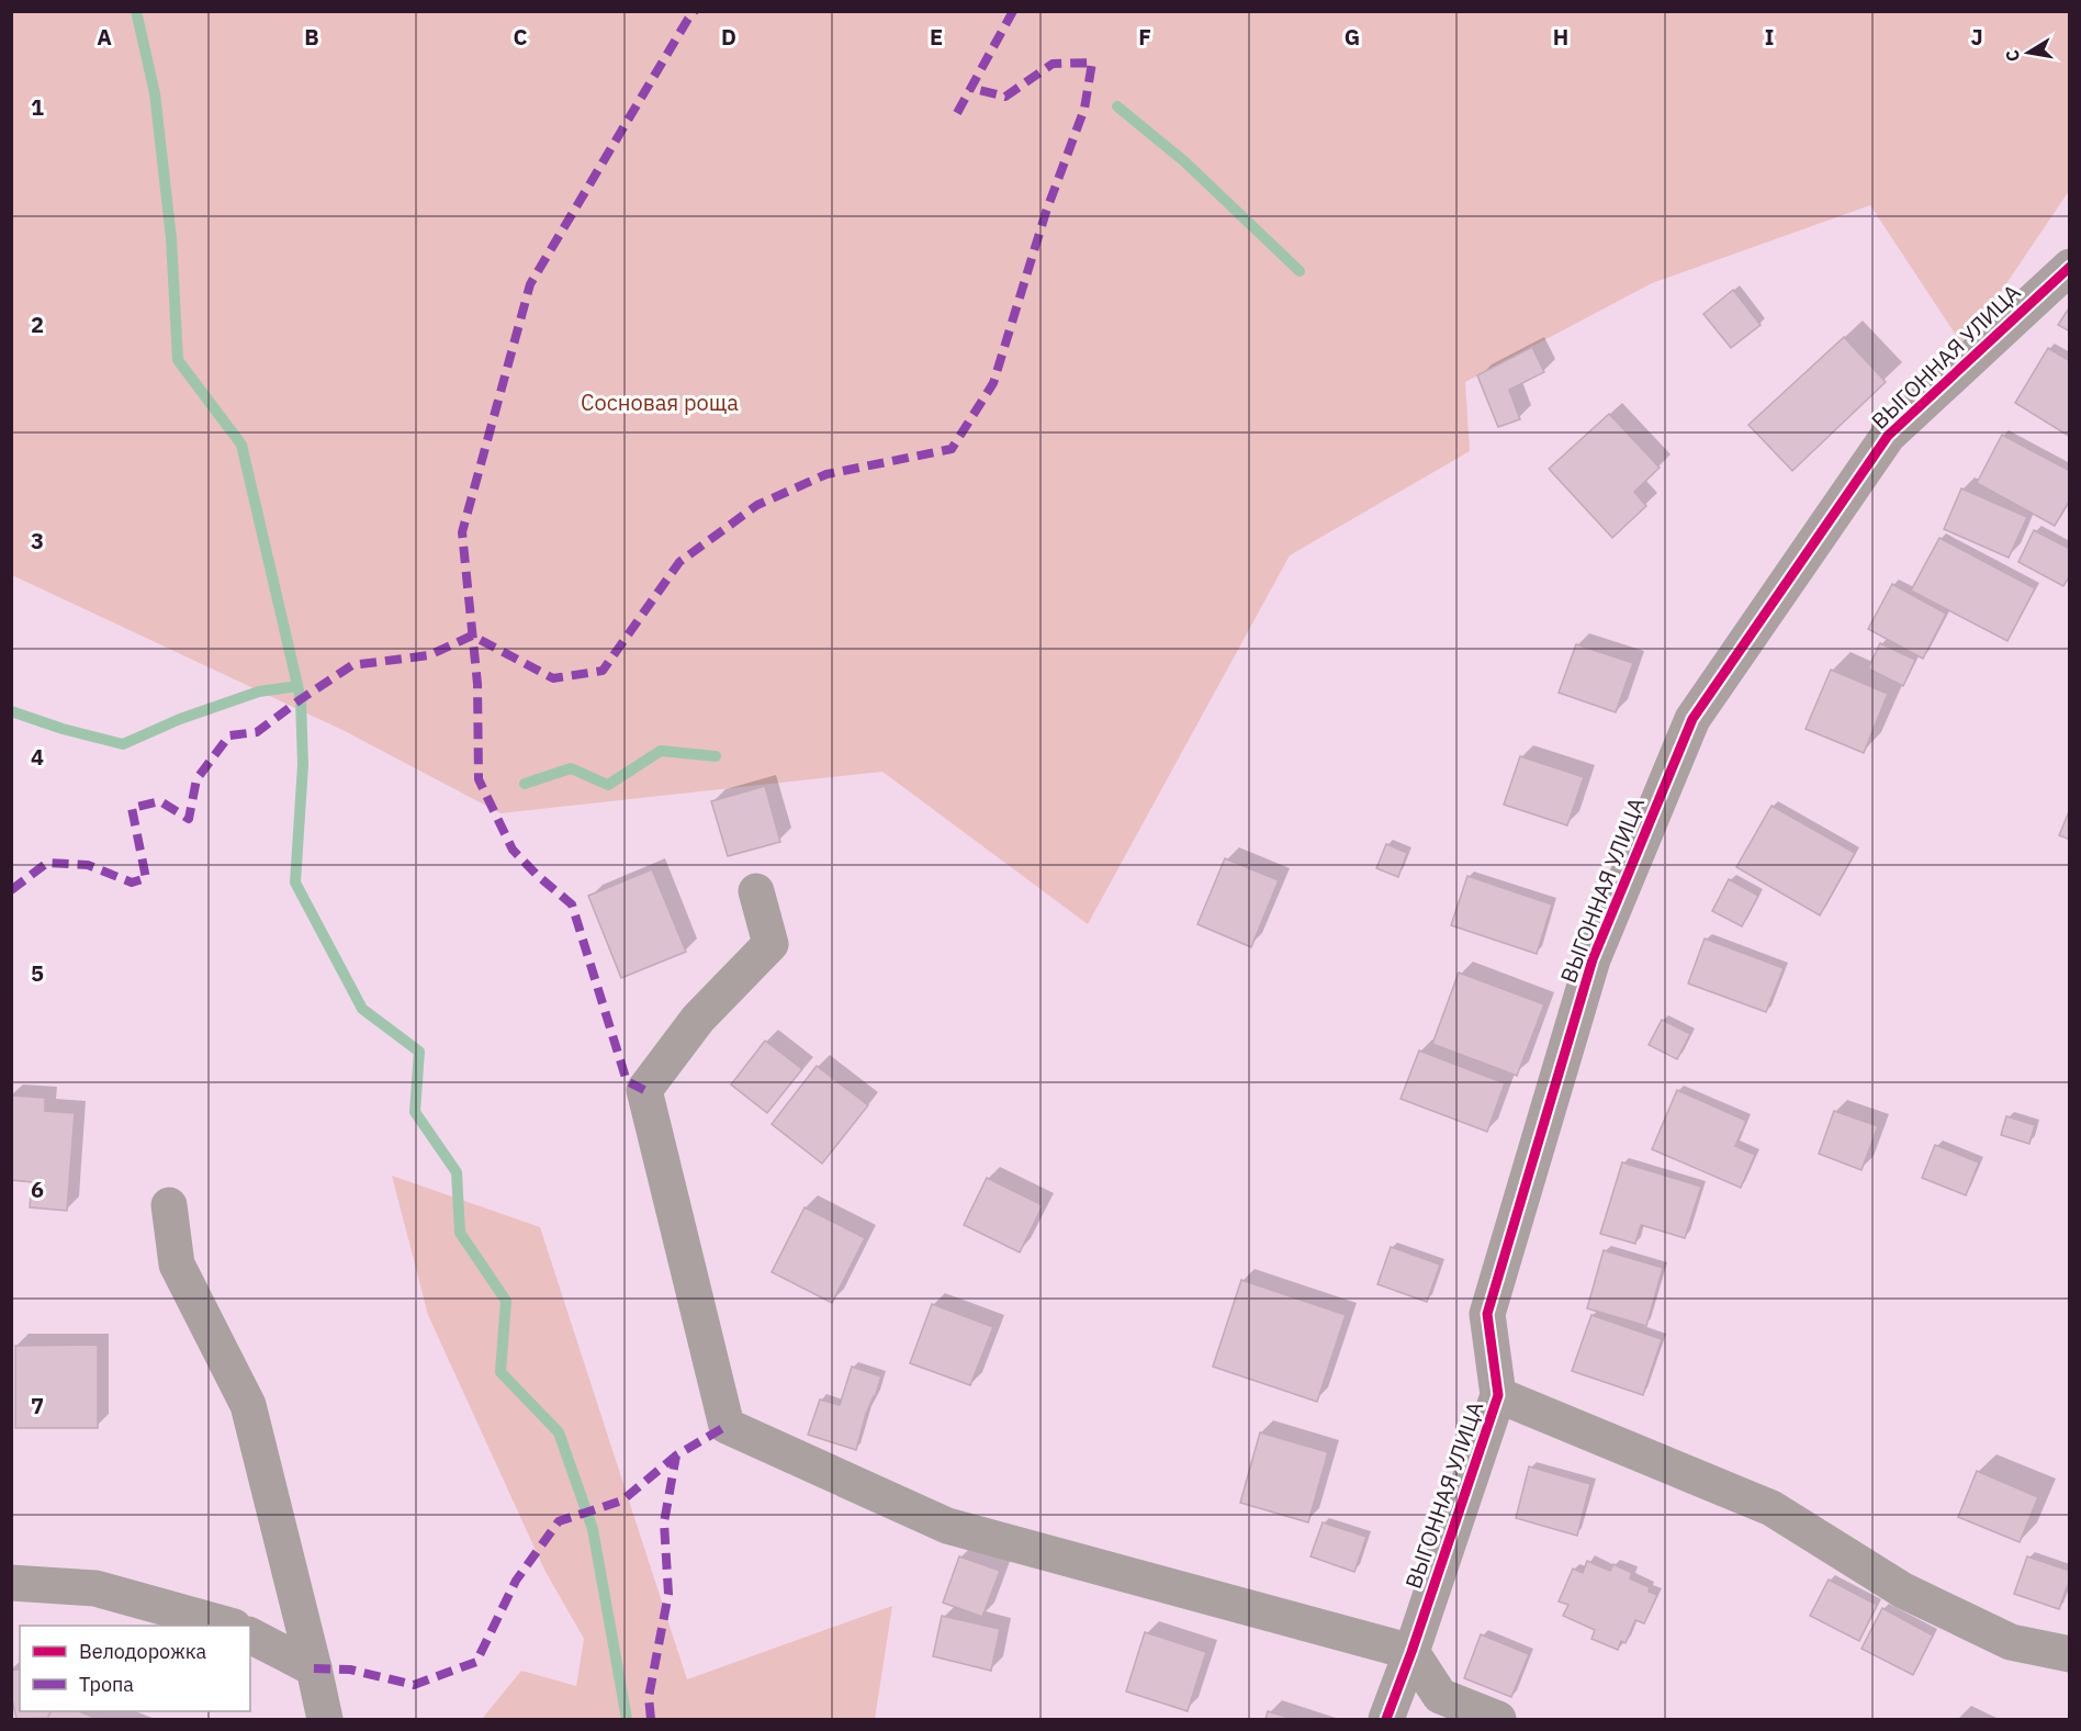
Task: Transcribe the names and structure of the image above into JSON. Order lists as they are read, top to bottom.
{
  "streets": {
    "street": ["ВЫГОННАЯ УЛИЦА"]
  },
  "parks": ["Сосновая роща"],
  "legend": ["Велодорожка", "Тропа"],
  "north": "left",
  "grid": {
    "columns": [
      "A",
      "B",
      "C",
      "D",
      "E",
      "F",
      "G",
      "H",
      "I",
      "J"
    ],
    "rows": [
      "1",
      "2",
      "3",
      "4",
      "5",
      "6",
      "7"
    ]
  }
}
